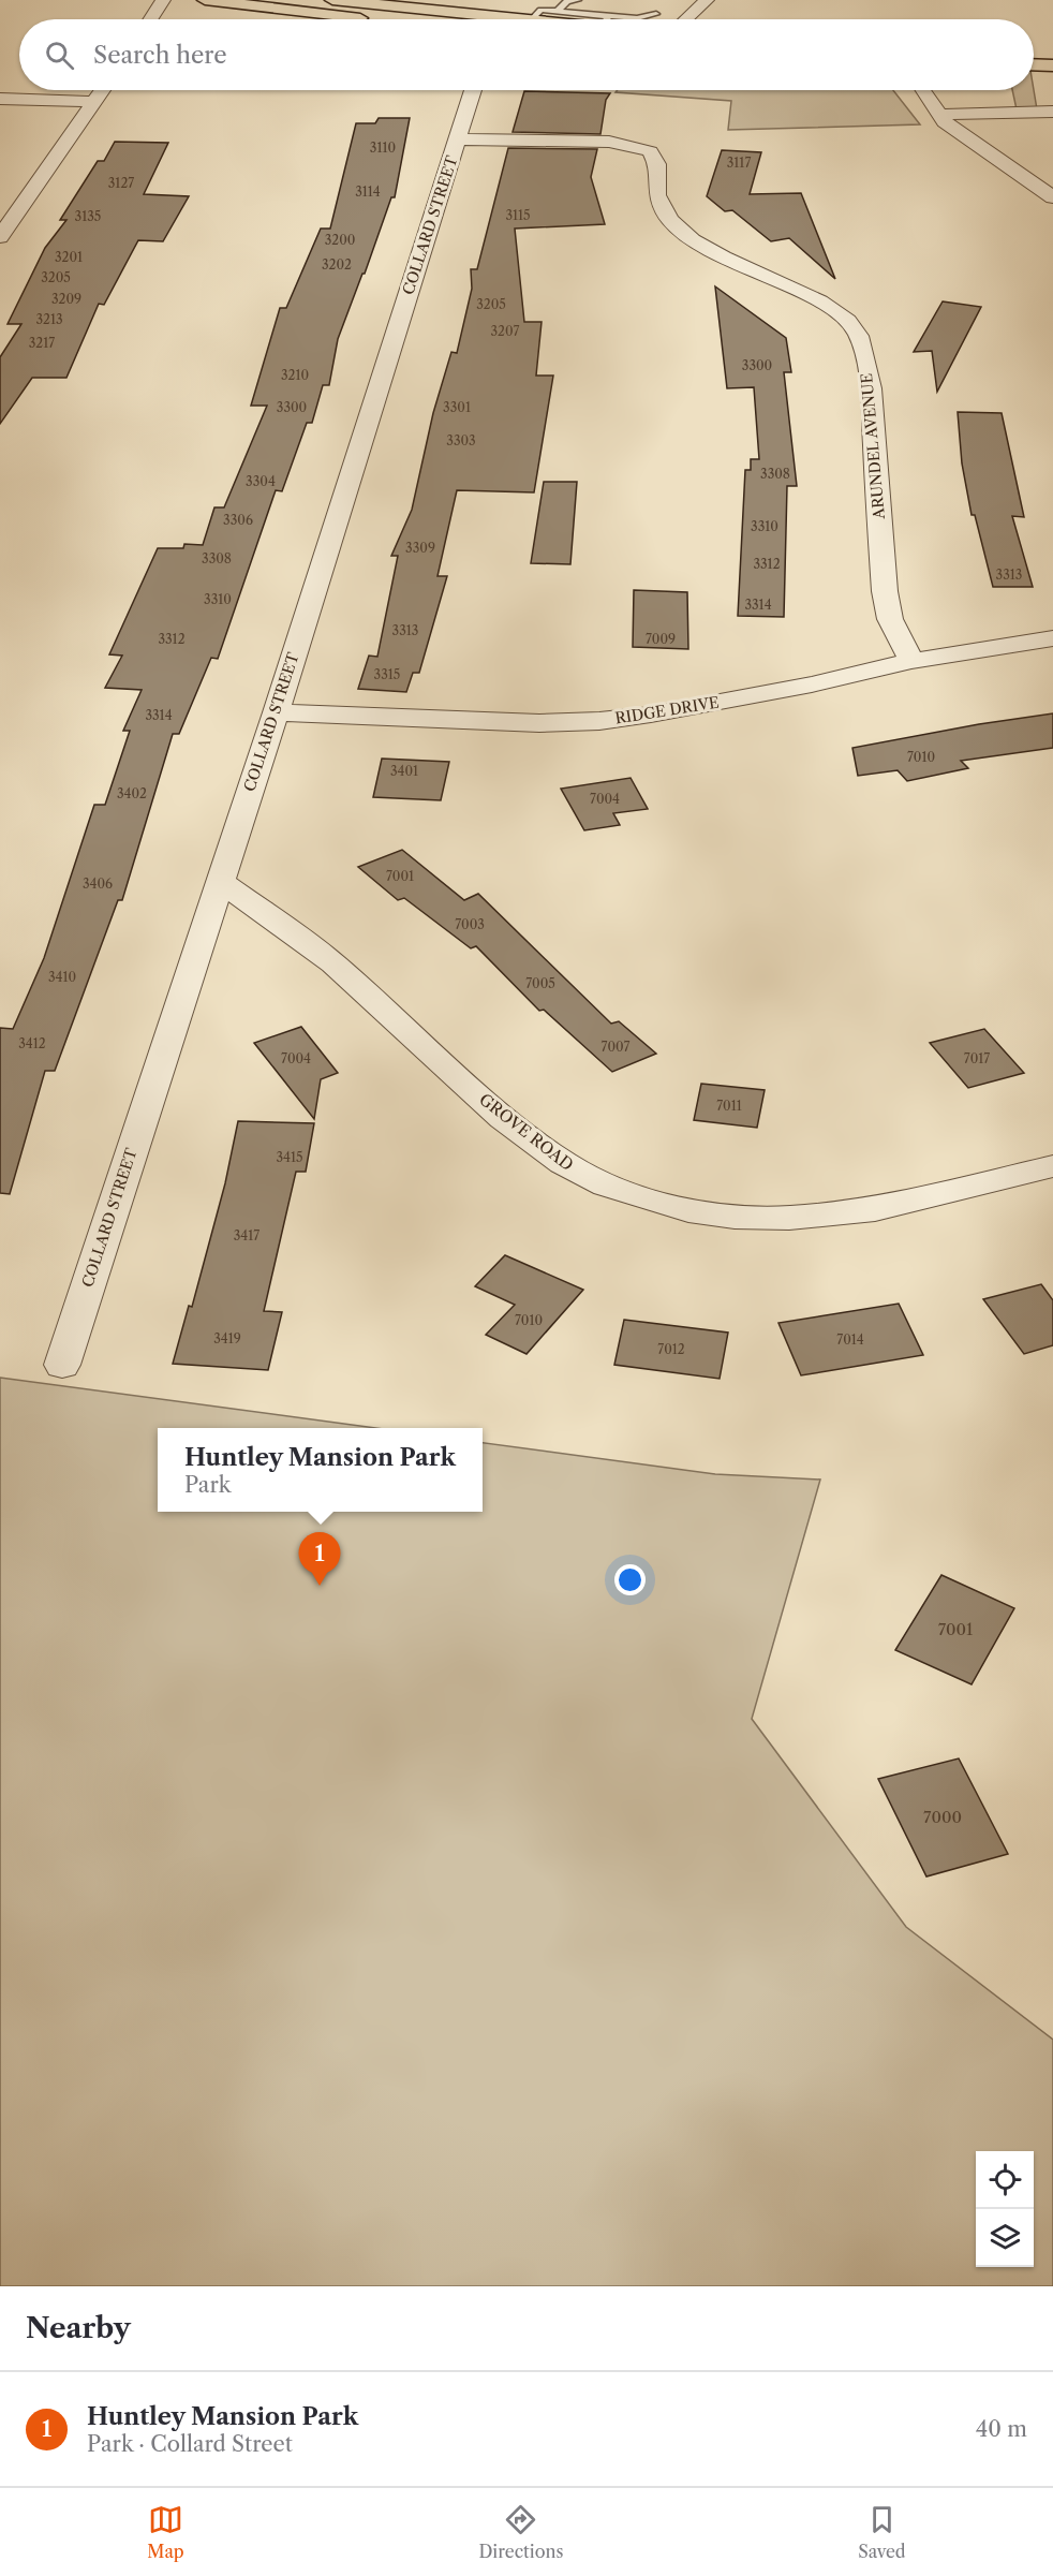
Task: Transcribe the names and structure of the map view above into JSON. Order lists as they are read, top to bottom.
{
  "streets": {
    "street": [
      "COLLARD STREET",
      "ARUNDEL AVENUE",
      "RIDGE DRIVE",
      "GROVE ROAD"
    ]
  },
  "crossings": [
    ["COLLARD STREET", "ARUNDEL AVENUE"],
    ["COLLARD STREET", "RIDGE DRIVE"],
    ["COLLARD STREET", "GROVE ROAD"],
    ["ARUNDEL AVENUE", "RIDGE DRIVE"]
  ],
  "house_numbers": [
    "3110",
    "3117",
    "3127",
    "3114",
    "3115",
    "3135",
    "3200",
    "3201",
    "3202",
    "3205",
    "3209",
    "3205",
    "3213",
    "3207",
    "3217",
    "3300",
    "3210",
    "3300",
    "3301",
    "3303",
    "3308",
    "3304",
    "3306",
    "3310",
    "3309",
    "3308",
    "3312",
    "3313",
    "3310",
    "3314",
    "3313",
    "3312",
    "7009",
    "3315",
    "3314",
    "7010",
    "3401",
    "3402",
    "7004",
    "7001",
    "3406",
    "7003",
    "3410",
    "7005",
    "3412",
    "7007",
    "7004",
    "7017",
    "7011",
    "3415",
    "3417",
    "7010",
    "3419",
    "7014",
    "7012",
    "7001",
    "7000"
  ],
  "page": {
    "search": "Search here",
    "popup": ["Huntley Mansion Park", "Park"],
    "pins": "1",
    "heading": "Nearby",
    "list": [
      {
        "mark": "1",
        "name": "Huntley Mansion Park",
        "note": "Park · Collard Street",
        "value": "40 m"
      }
    ],
    "nav": ["Map", "Directions", "Saved"]
  }
}
